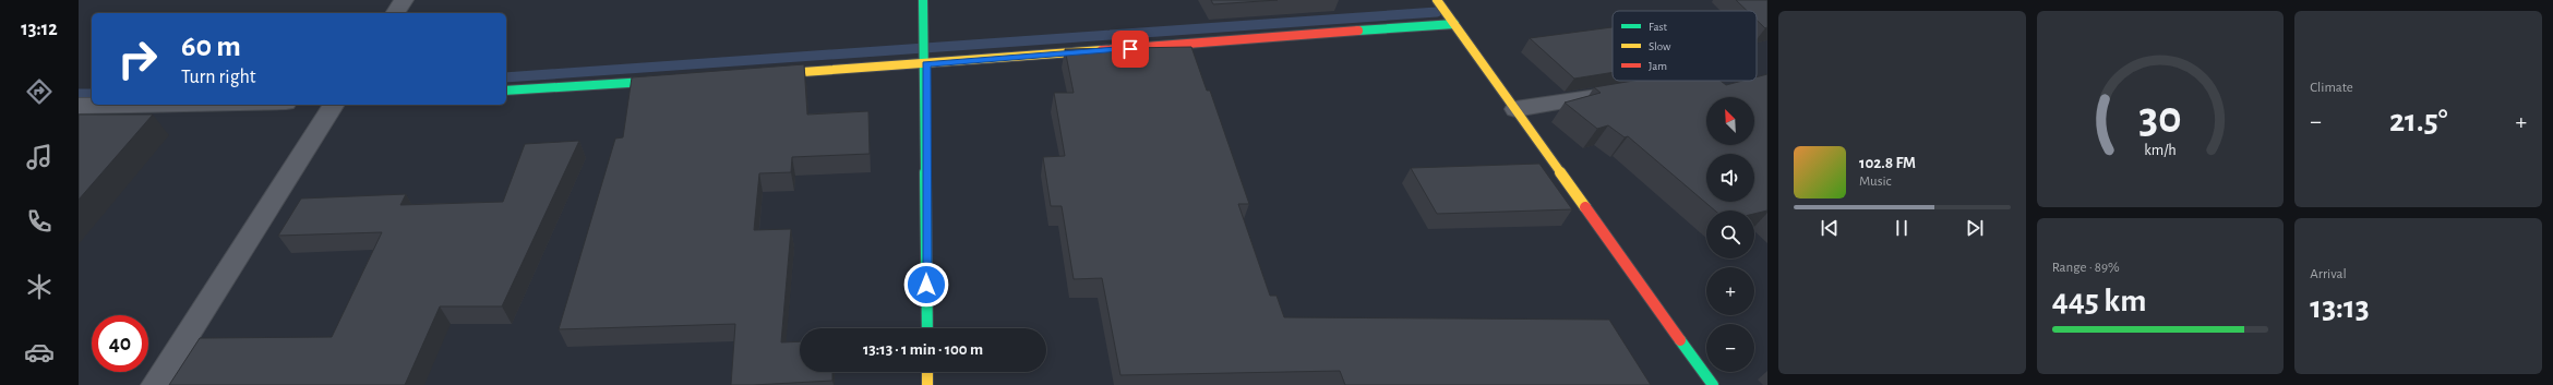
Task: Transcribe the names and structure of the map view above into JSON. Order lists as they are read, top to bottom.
{
  "legend": ["Fast", "Slow", "Jam"],
  "north": "top left",
  "page": {
    "tabs": "13:12",
    "tile": [
      "Climate",
      ["Range · 89%", "445 km"],
      ["Arrival", "13:13"]
    ],
    "turn": ["60 m", "Turn right"],
    "map_buttons": ["+", "−"],
    "heat": ["−", "21.5°", "+"],
    "song": ["102.8 FM", "Music"],
    "limit": "40",
    "trip": "13:13 · 1 min · 100 m",
    "gauge": ["30", "km/h"]
  }
}
